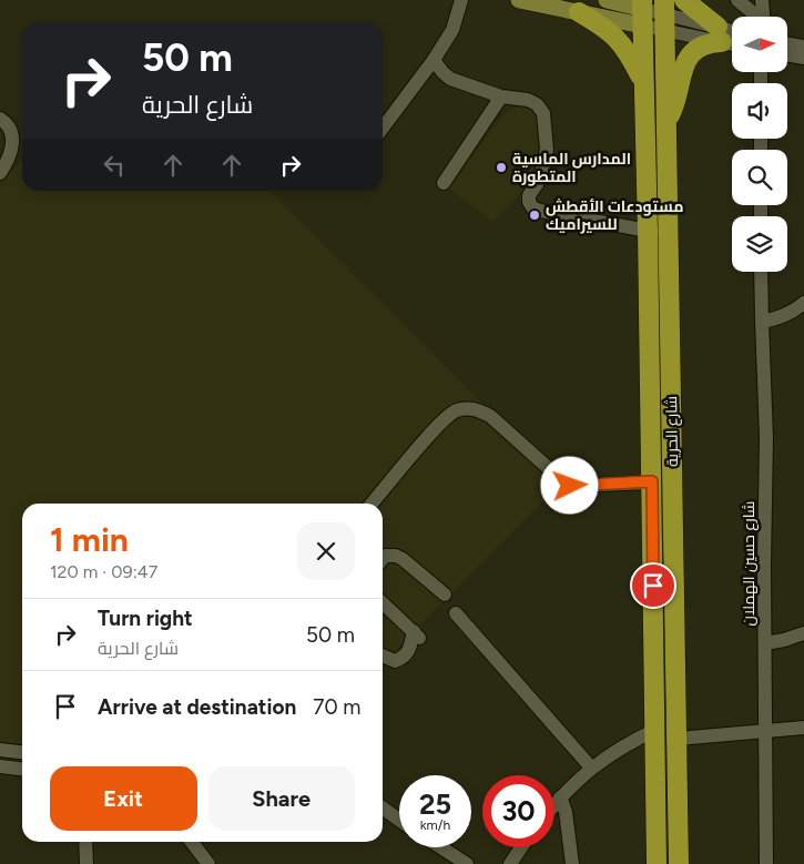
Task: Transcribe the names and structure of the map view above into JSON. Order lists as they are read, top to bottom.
{
  "streets": {
    "highway": ["شارع الحرية"],
    "street": ["شارع حسين الهملان"]
  },
  "places": ["المدارس الماسية المتطورة", "مستودعات الأقطش للسيراميك"],
  "north": "right",
  "page": {
    "turn": ["50 m", "شارع الحرية"],
    "heading": ["1 min", "120 m · 09:47"],
    "list": [
      {
        "name": "Turn right",
        "note": "شارع الحرية",
        "value": "50 m"
      },
      {
        "name": "Arrive at destination",
        "value": "70 m"
      }
    ],
    "buttons": ["Exit", "Share"],
    "speed": "25 km/h",
    "limit": "30"
  }
}
